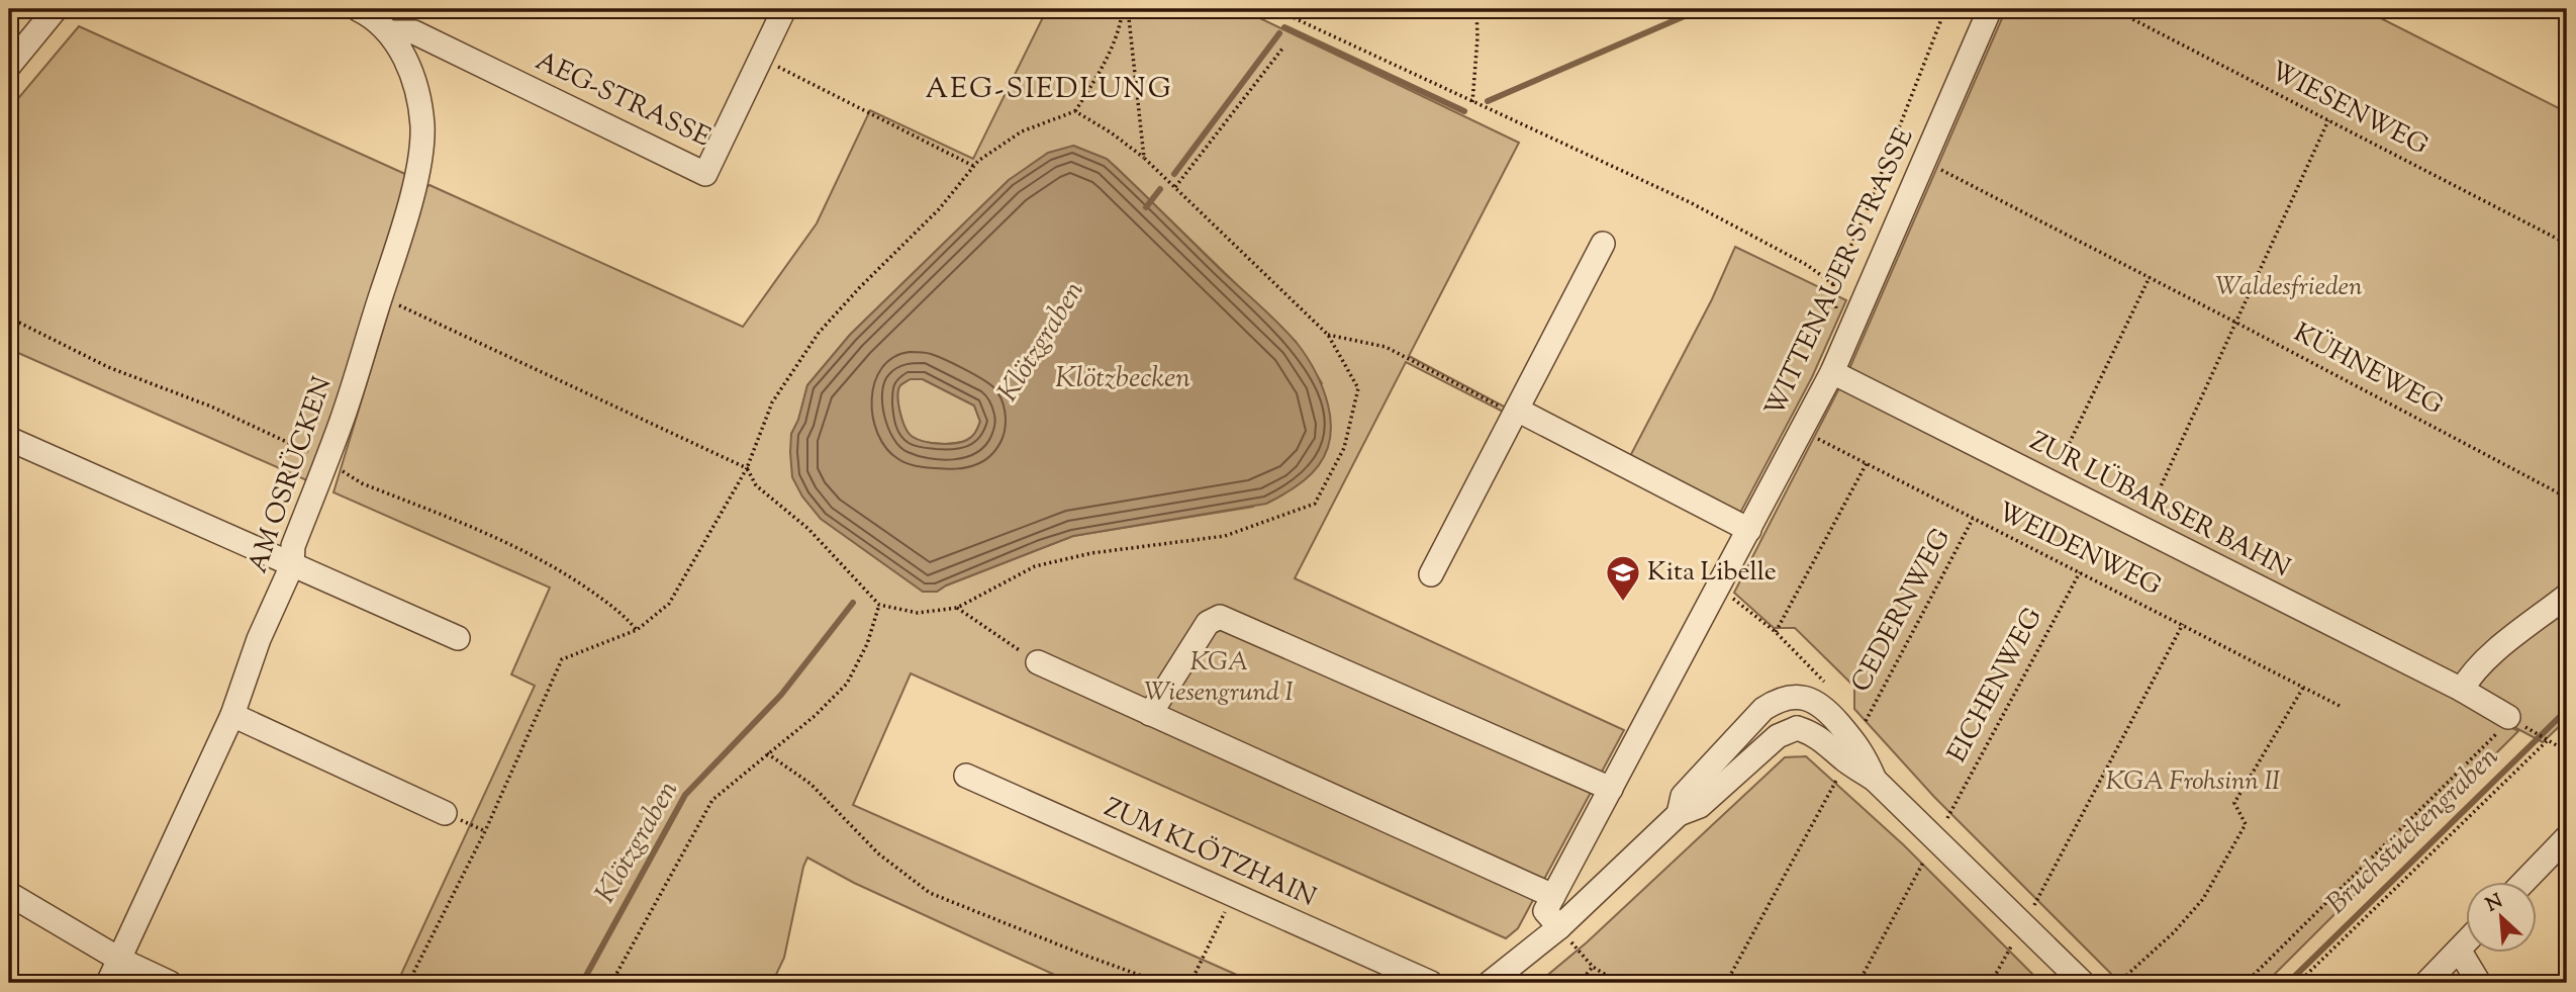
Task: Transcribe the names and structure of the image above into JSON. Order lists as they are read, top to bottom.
{
  "streets": {
    "street": [
      "AEG-STRASSE",
      "WITTENAUER STRASSE",
      "AM OSRÜCKEN",
      "ZUR LÜBARSER BAHN",
      "ZUM KLÖTZHAIN"
    ],
    "path": [
      "WIESENWEG",
      "KÜHNEWEG",
      "WEIDENWEG",
      "CEDERNWEG",
      "EICHENWEG"
    ]
  },
  "crossings": [
    ["AEG-STRASSE", "AM OSRÜCKEN"],
    ["WITTENAUER STRASSE", "KÜHNEWEG"],
    ["WITTENAUER STRASSE", "ZUR LÜBARSER BAHN"],
    ["WITTENAUER STRASSE", "WEIDENWEG"],
    ["WEIDENWEG", "CEDERNWEG"],
    ["WEIDENWEG", "EICHENWEG"]
  ],
  "districts": ["AEG-SIEDLUNG"],
  "water": ["Klötzgraben", "Klötzbecken", "Bruchstückengraben"],
  "parks": ["Waldesfrieden", "KGA Wiesengrund I", "KGA Frohsinn II"],
  "places": {
    "school or university": ["Kita Libelle"]
  },
  "north": "top left"
}
